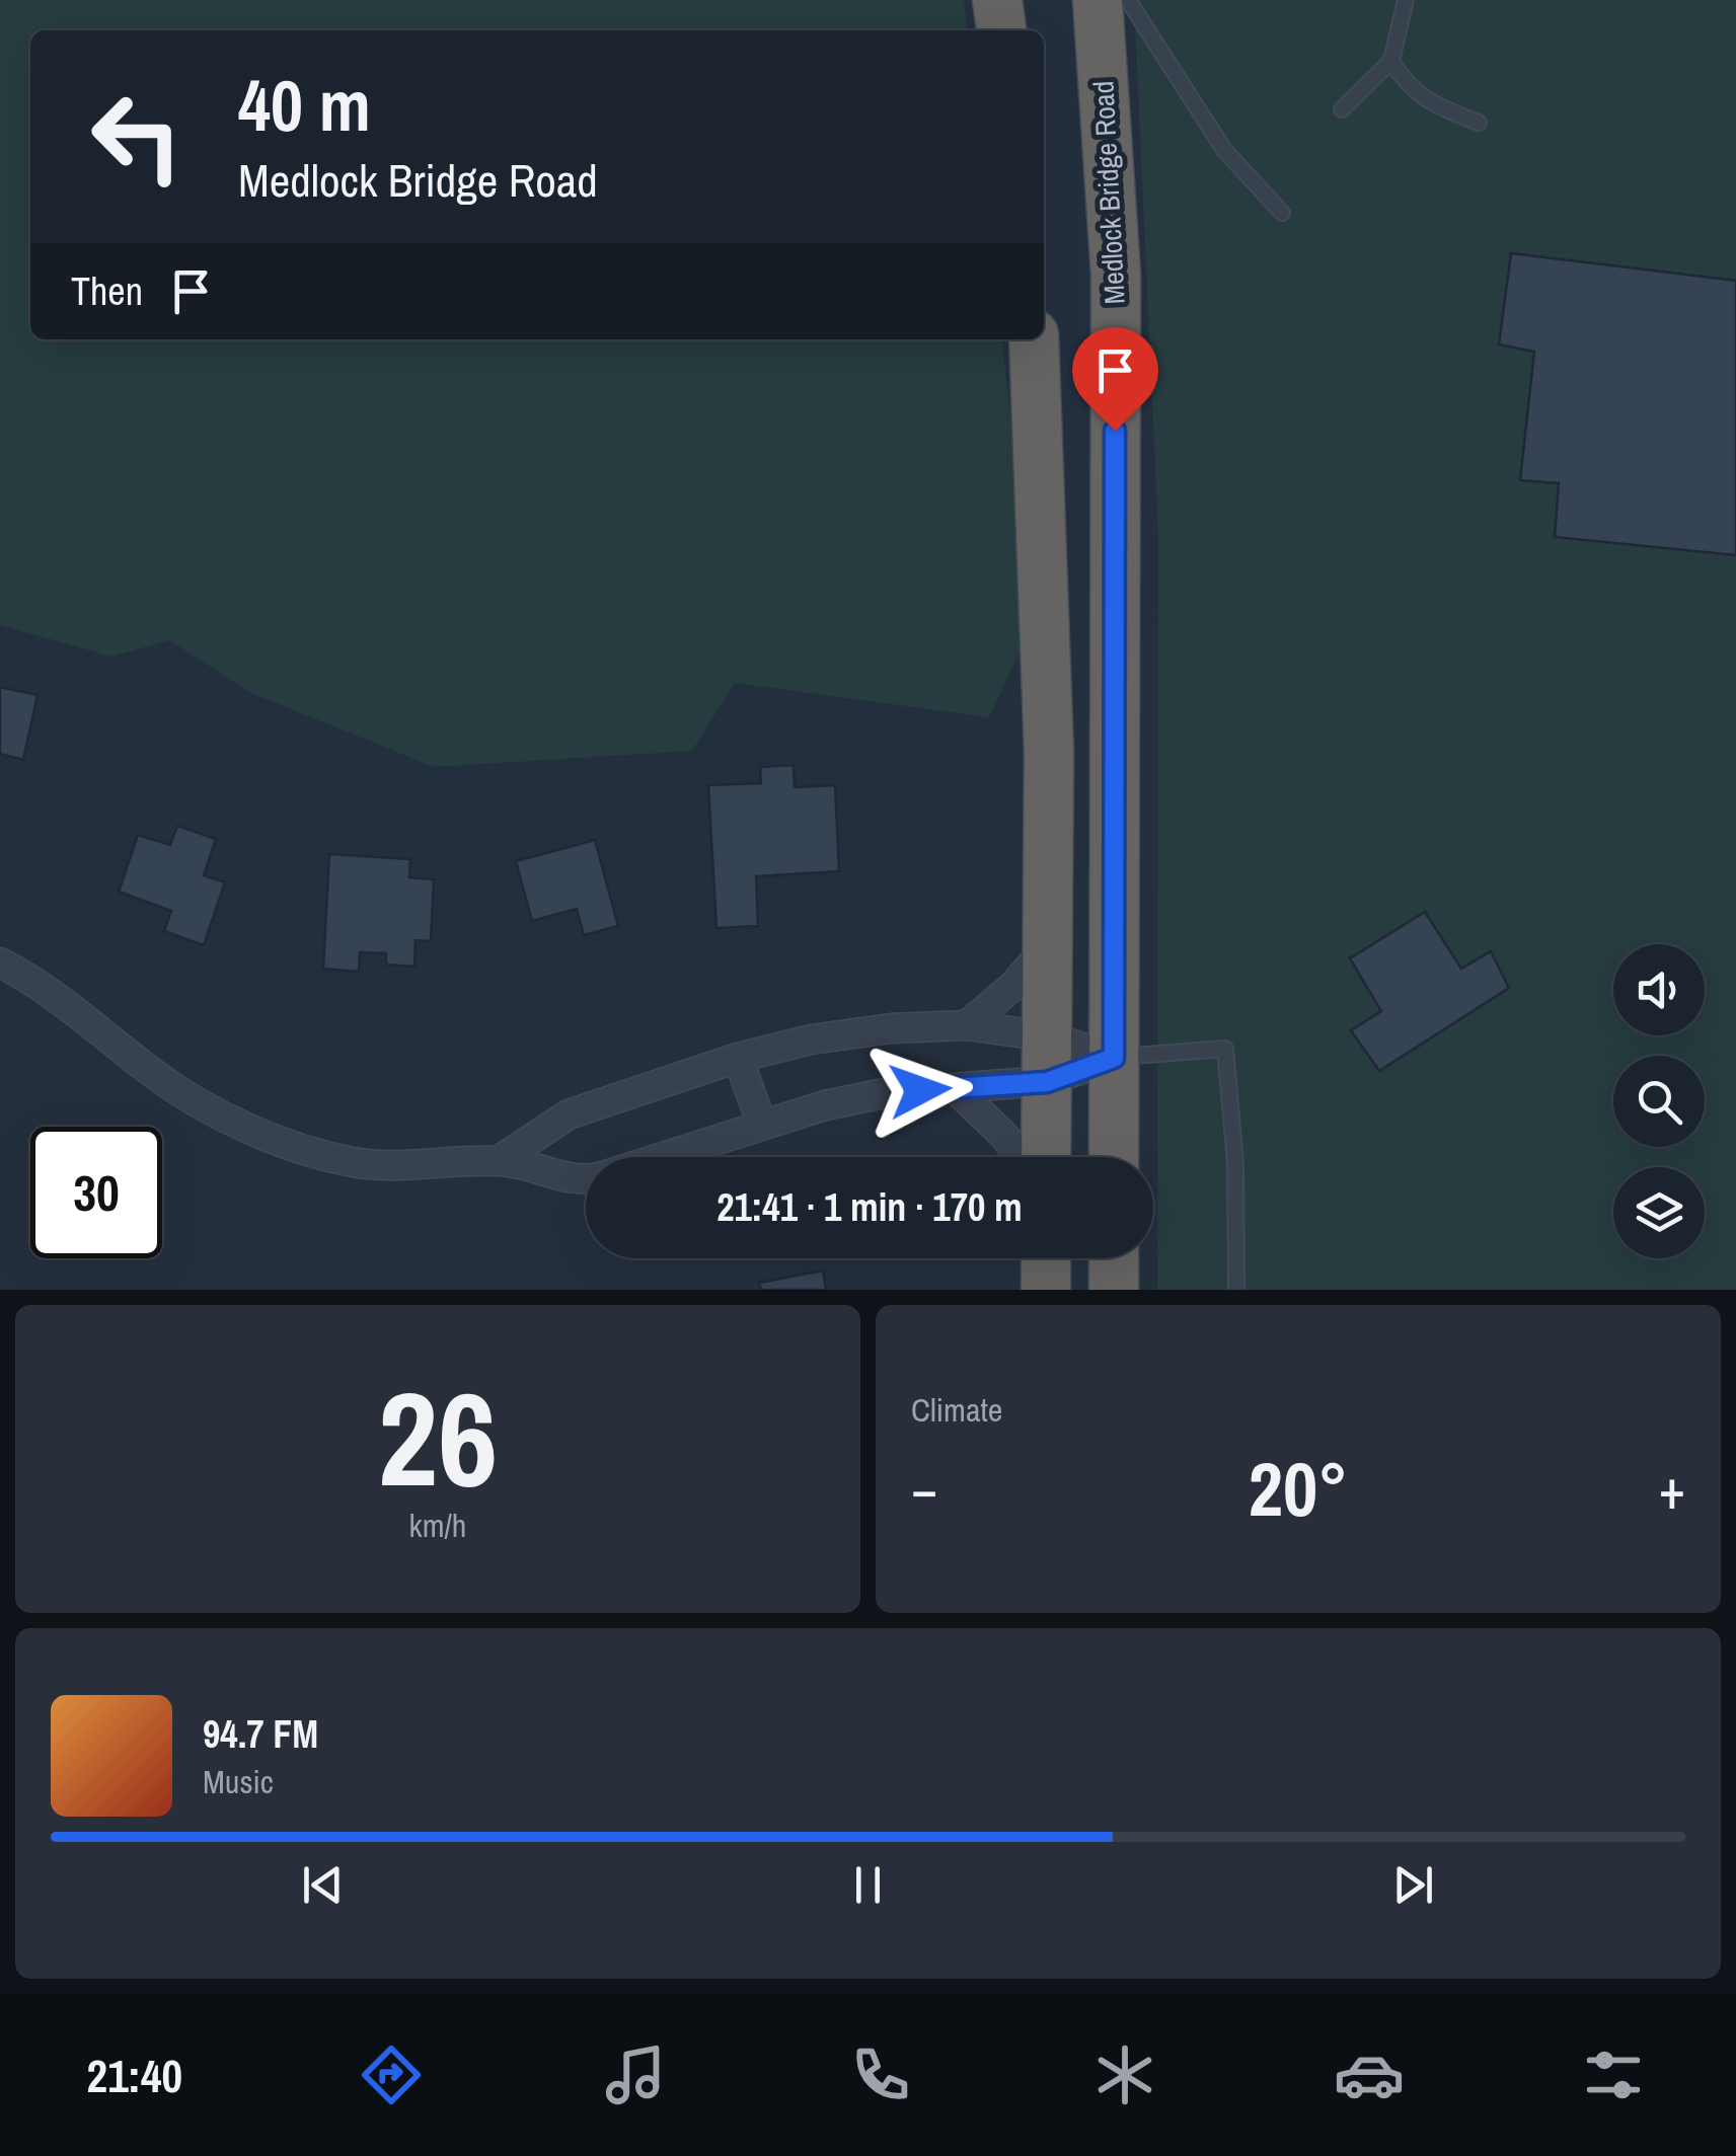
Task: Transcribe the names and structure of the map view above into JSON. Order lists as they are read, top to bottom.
{
  "streets": {
    "highway": ["Medlock Bridge Road"]
  },
  "page": {
    "turn": ["40 m", "Medlock Bridge Road"],
    "then": "Then",
    "limit": "30",
    "trip": "21:41 · 1 min · 170 m",
    "tile": [
      ["26", "km/h"],
      "Climate"
    ],
    "heat": ["−", "20°", "+"],
    "song": ["94.7 FM", "Music"],
    "tabs": "21:40"
  }
}
